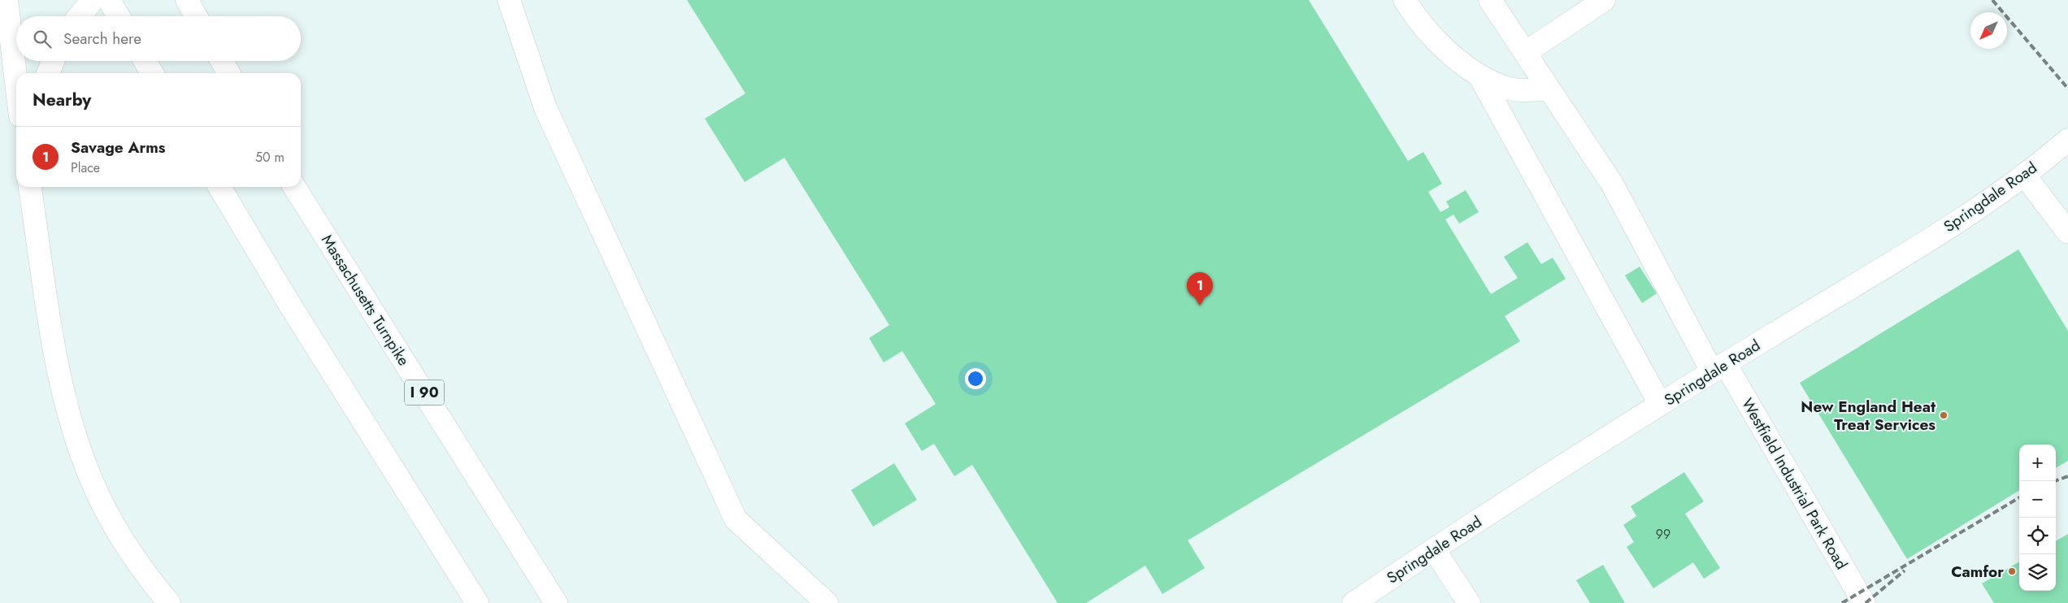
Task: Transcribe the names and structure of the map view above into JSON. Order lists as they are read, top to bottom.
{
  "streets": {
    "main road": [
      "Springdale Road",
      "Massachusetts Turnpike",
      "I 90",
      "Westfield Industrial Park Road"
    ]
  },
  "crossings": [
    ["Springdale Road", "Westfield Industrial Park Road"]
  ],
  "places": ["New England Heat Treat Services", "Camfor"],
  "house_numbers": ["99"],
  "north": "bottom left",
  "page": {
    "search": "Search here",
    "heading": "Nearby",
    "list": [
      {
        "mark": "1",
        "name": "Savage Arms",
        "note": "Place",
        "value": "50 m"
      }
    ],
    "pins": "1",
    "map_buttons": ["+", "−"]
  }
}
